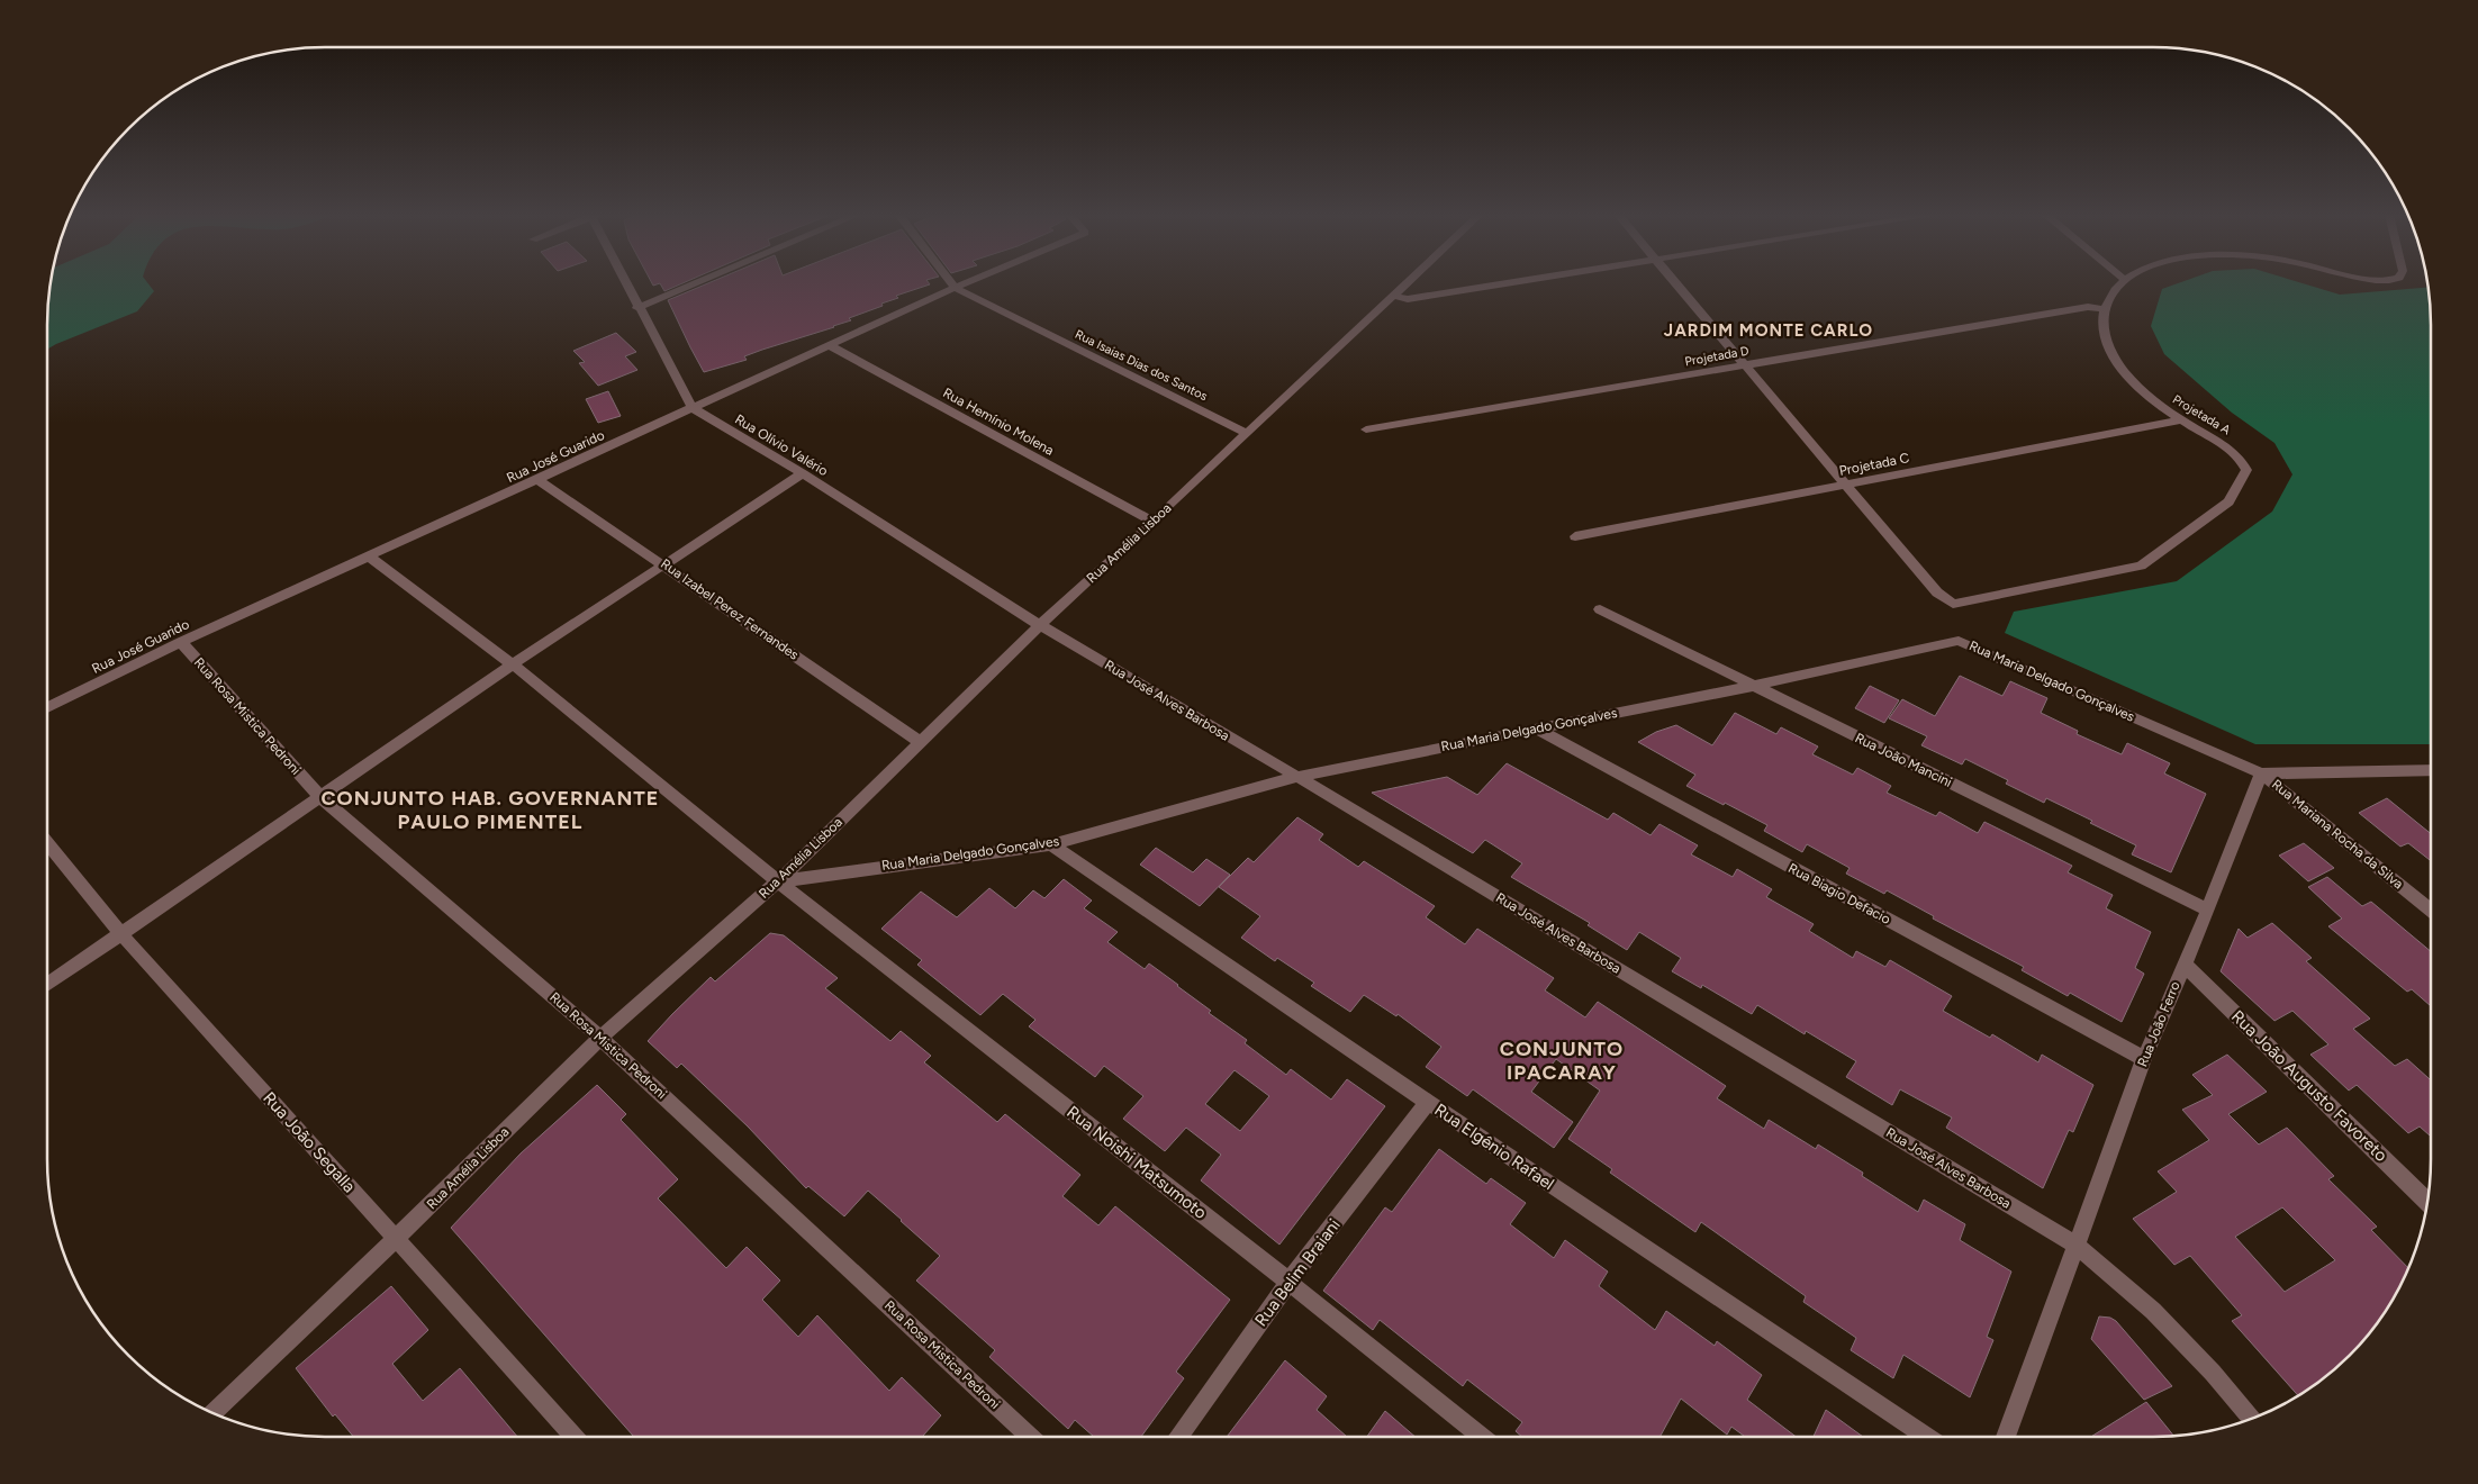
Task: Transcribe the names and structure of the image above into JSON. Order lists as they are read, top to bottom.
{
  "streets": {
    "street": [
      "Projetada D",
      "Rua Isaias Dias dos Santos",
      "Projetada A",
      "Rua Hemínio Molena",
      "Rua Olívio Valério",
      "Rua José Guarido",
      "Projetada C",
      "Rua Amélia Lisboa",
      "Rua Izabel Perez Fernandes",
      "Rua Maria Delgado Gonçalves",
      "Rua José Alves Barbosa",
      "Rua Rosa Mistica Pedroni",
      "Rua João Mancini",
      "Rua Mariana Rocha da Silva",
      "Rua Biagio Defacio",
      "Rua João Ferro",
      "Rua João Augusto Favoreto",
      "Rua João Segalla",
      "Rua Elgênio Rafael",
      "Rua Noishi Matsumoto",
      "Rua Belim Braiani"
    ]
  },
  "crossings": [
    ["Projetada D", "Projetada A"],
    ["Rua Isaias Dias dos Santos", "Rua José Guarido"],
    ["Rua Isaias Dias dos Santos", "Rua Amélia Lisboa"],
    ["Projetada A", "Projetada C"],
    ["Rua Hemínio Molena", "Rua José Guarido"],
    ["Rua Hemínio Molena", "Rua Amélia Lisboa"],
    ["Rua Olívio Valério", "Rua José Guarido"],
    ["Rua Olívio Valério", "Rua Amélia Lisboa"],
    ["Rua Olívio Valério", "Rua José Alves Barbosa"],
    ["Rua José Guarido", "Rua Izabel Perez Fernandes"],
    ["Rua José Guarido", "Rua Rosa Mistica Pedroni"],
    ["Rua José Guarido", "Rua Noishi Matsumoto"],
    ["Rua Amélia Lisboa", "Rua Izabel Perez Fernandes"],
    ["Rua Amélia Lisboa", "Rua Maria Delgado Gonçalves"],
    ["Rua Amélia Lisboa", "Rua José Alves Barbosa"],
    ["Rua Amélia Lisboa", "Rua Rosa Mistica Pedroni"],
    ["Rua Amélia Lisboa", "Rua João Segalla"],
    ["Rua Amélia Lisboa", "Rua Noishi Matsumoto"],
    ["Rua Maria Delgado Gonçalves", "Rua José Alves Barbosa"],
    ["Rua Maria Delgado Gonçalves", "Rua João Mancini"],
    ["Rua Maria Delgado Gonçalves", "Rua Mariana Rocha da Silva"],
    ["Rua Maria Delgado Gonçalves", "Rua Biagio Defacio"],
    ["Rua Maria Delgado Gonçalves", "Rua João Ferro"],
    ["Rua Maria Delgado Gonçalves", "Rua Elgênio Rafael"],
    ["Rua Maria Delgado Gonçalves", "Rua Noishi Matsumoto"],
    ["Rua José Alves Barbosa", "Rua João Ferro"],
    ["Rua João Mancini", "Rua João Ferro"],
    ["Rua Mariana Rocha da Silva", "Rua João Ferro"],
    ["Rua Biagio Defacio", "Rua João Ferro"],
    ["Rua João Ferro", "Rua João Augusto Favoreto"],
    ["Rua Elgênio Rafael", "Rua Belim Braiani"],
    ["Rua Noishi Matsumoto", "Rua Belim Braiani"]
  ],
  "districts": ["JARDIM MONTE CARLO", "CONJUNTO HAB. GOVERNANTE PAULO PIMENTEL", "CONJUNTO IPACARAY"]
}
